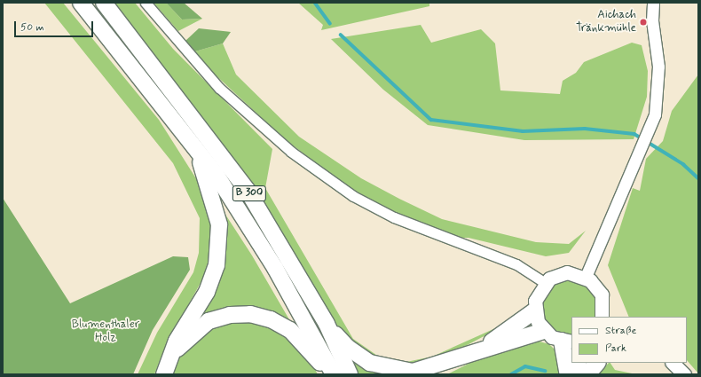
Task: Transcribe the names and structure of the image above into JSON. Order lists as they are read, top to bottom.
{
  "streets": {
    "highway": ["B 300"]
  },
  "parks": ["Blumenthaler Holz"],
  "places": ["Aichach Tränkmühle"],
  "legend": ["Straße", "Park"],
  "scale_bar": "50 m"
}
